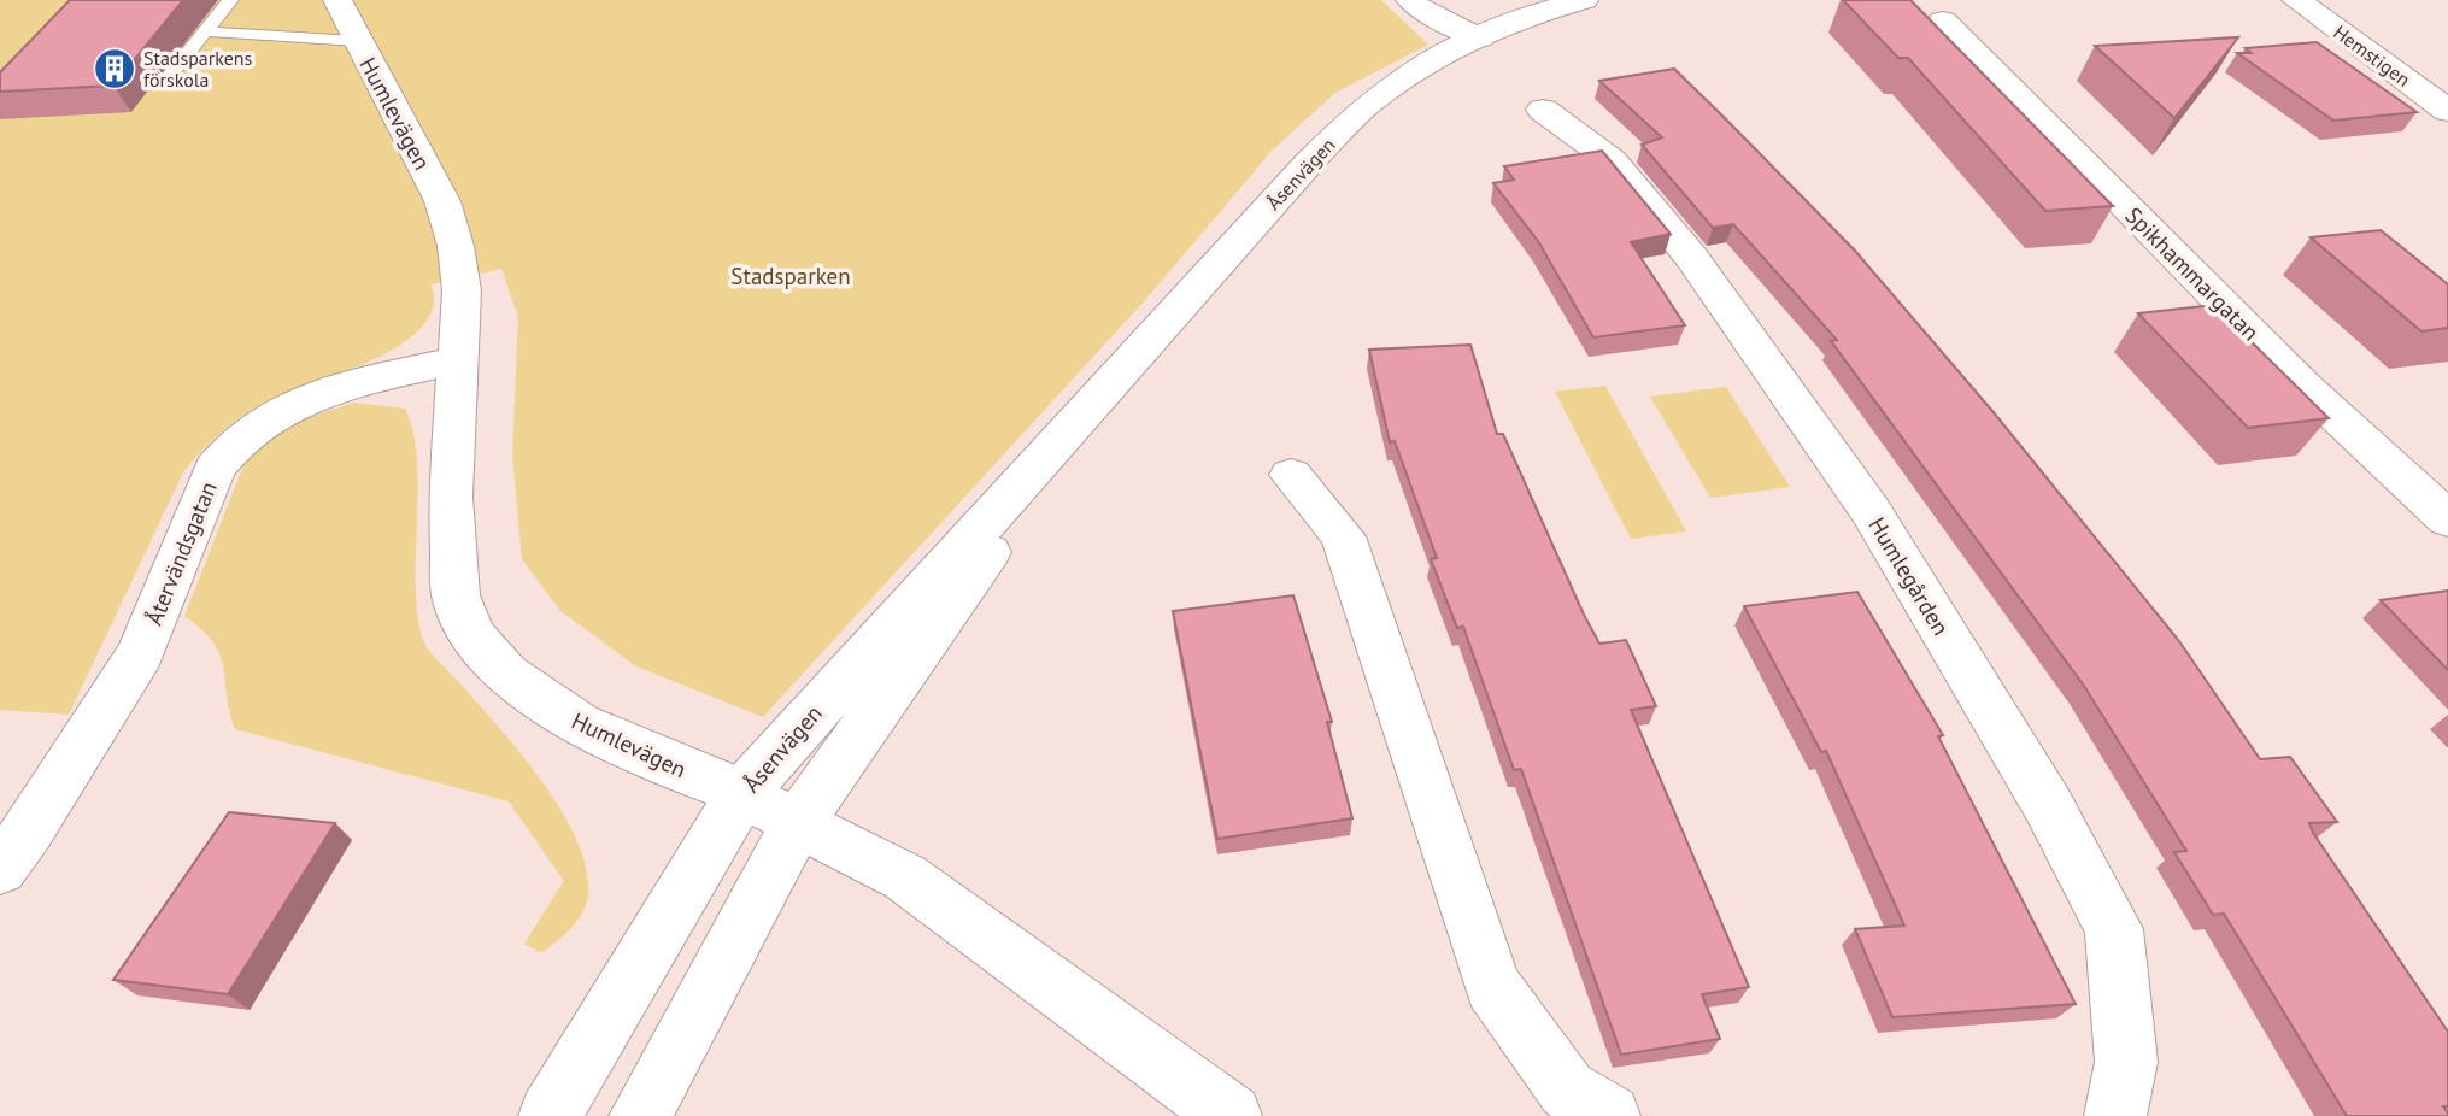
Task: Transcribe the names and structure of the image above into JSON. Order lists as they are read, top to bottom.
{
  "streets": {
    "street": [
      "Hemstigen",
      "Humlevägen",
      "Åsenvägen",
      "Spikhammargatan",
      "Återvändsgatan",
      "Humlegården"
    ]
  },
  "crossings": [
    ["Humlevägen", "Åsenvägen"],
    ["Humlevägen", "Återvändsgatan"]
  ],
  "parks": ["Stadsparken"],
  "places": {
    "building": ["Stadsparkens förskola"]
  }
}
